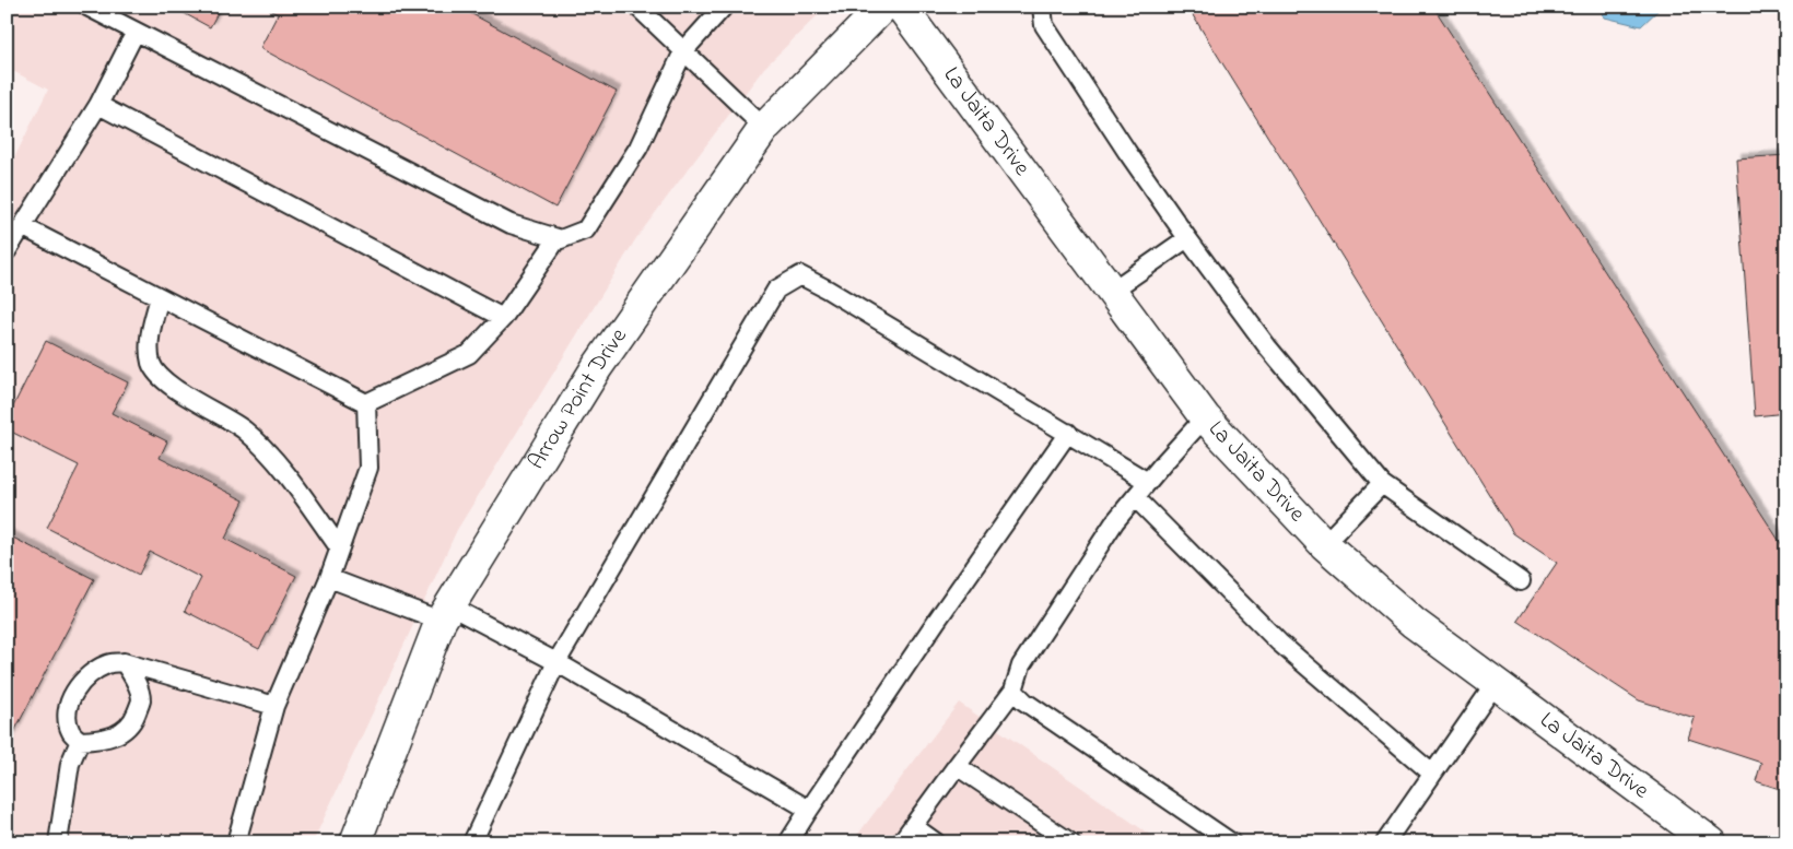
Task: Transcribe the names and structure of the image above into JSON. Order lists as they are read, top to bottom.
{
  "streets": {
    "street": ["La Jaita Drive", "Arrow Point Drive"]
  }
}
